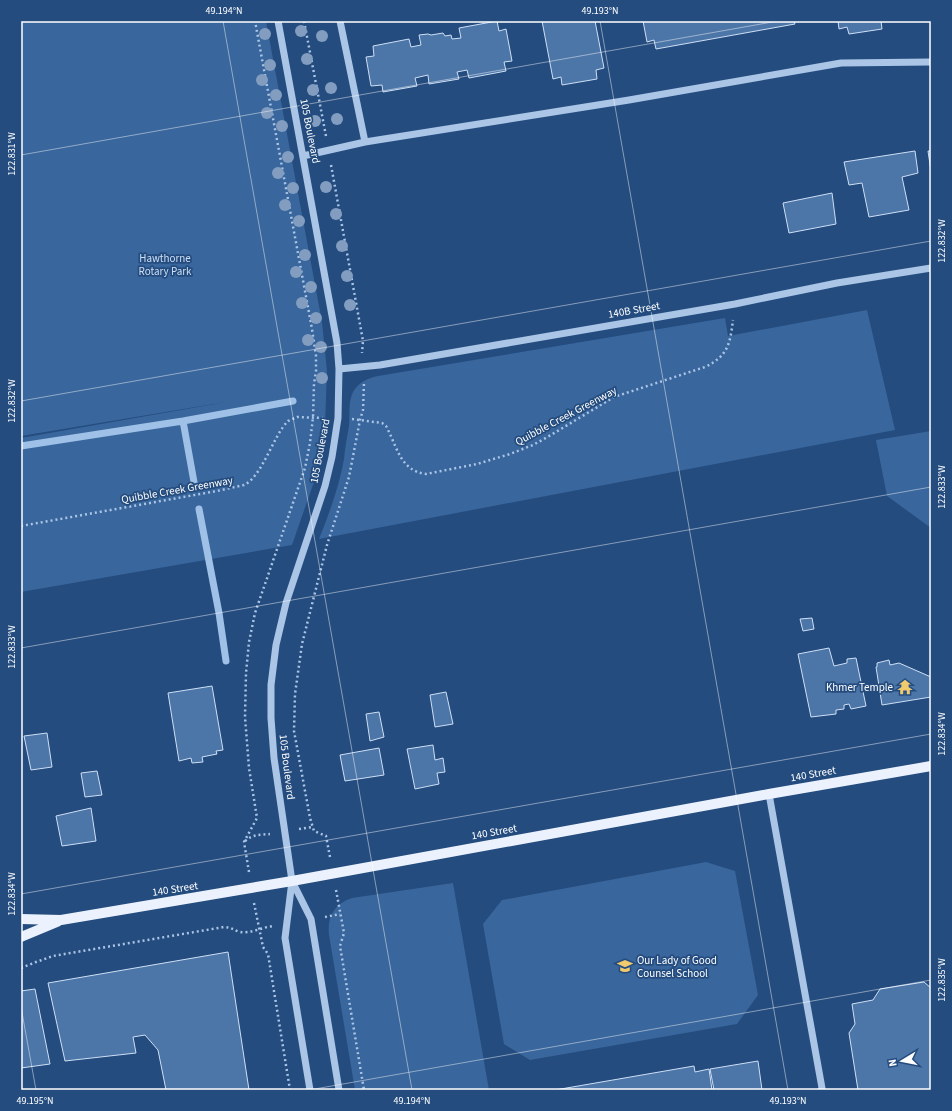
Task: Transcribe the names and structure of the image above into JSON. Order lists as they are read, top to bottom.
{
  "streets": {
    "main road": ["140 Street"],
    "street": ["105 Boulevard", "140B Street"],
    "path": ["Quibble Creek Greenway"]
  },
  "crossings": [
    ["105 Boulevard", "140B Street"],
    ["105 Boulevard", "140 Street"]
  ],
  "parks": ["Hawthorne Rotary Park"],
  "places": {
    "temple": ["Khmer Temple"],
    "school or university": ["Our Lady of Good Counsel School"]
  },
  "north": "left",
  "coordinates": [
    "49.194°N",
    "49.193°N",
    "122.831°W",
    "122.832°W",
    "122.833°W",
    "122.834°W",
    "122.835°W",
    "49.195°N"
  ]
}
